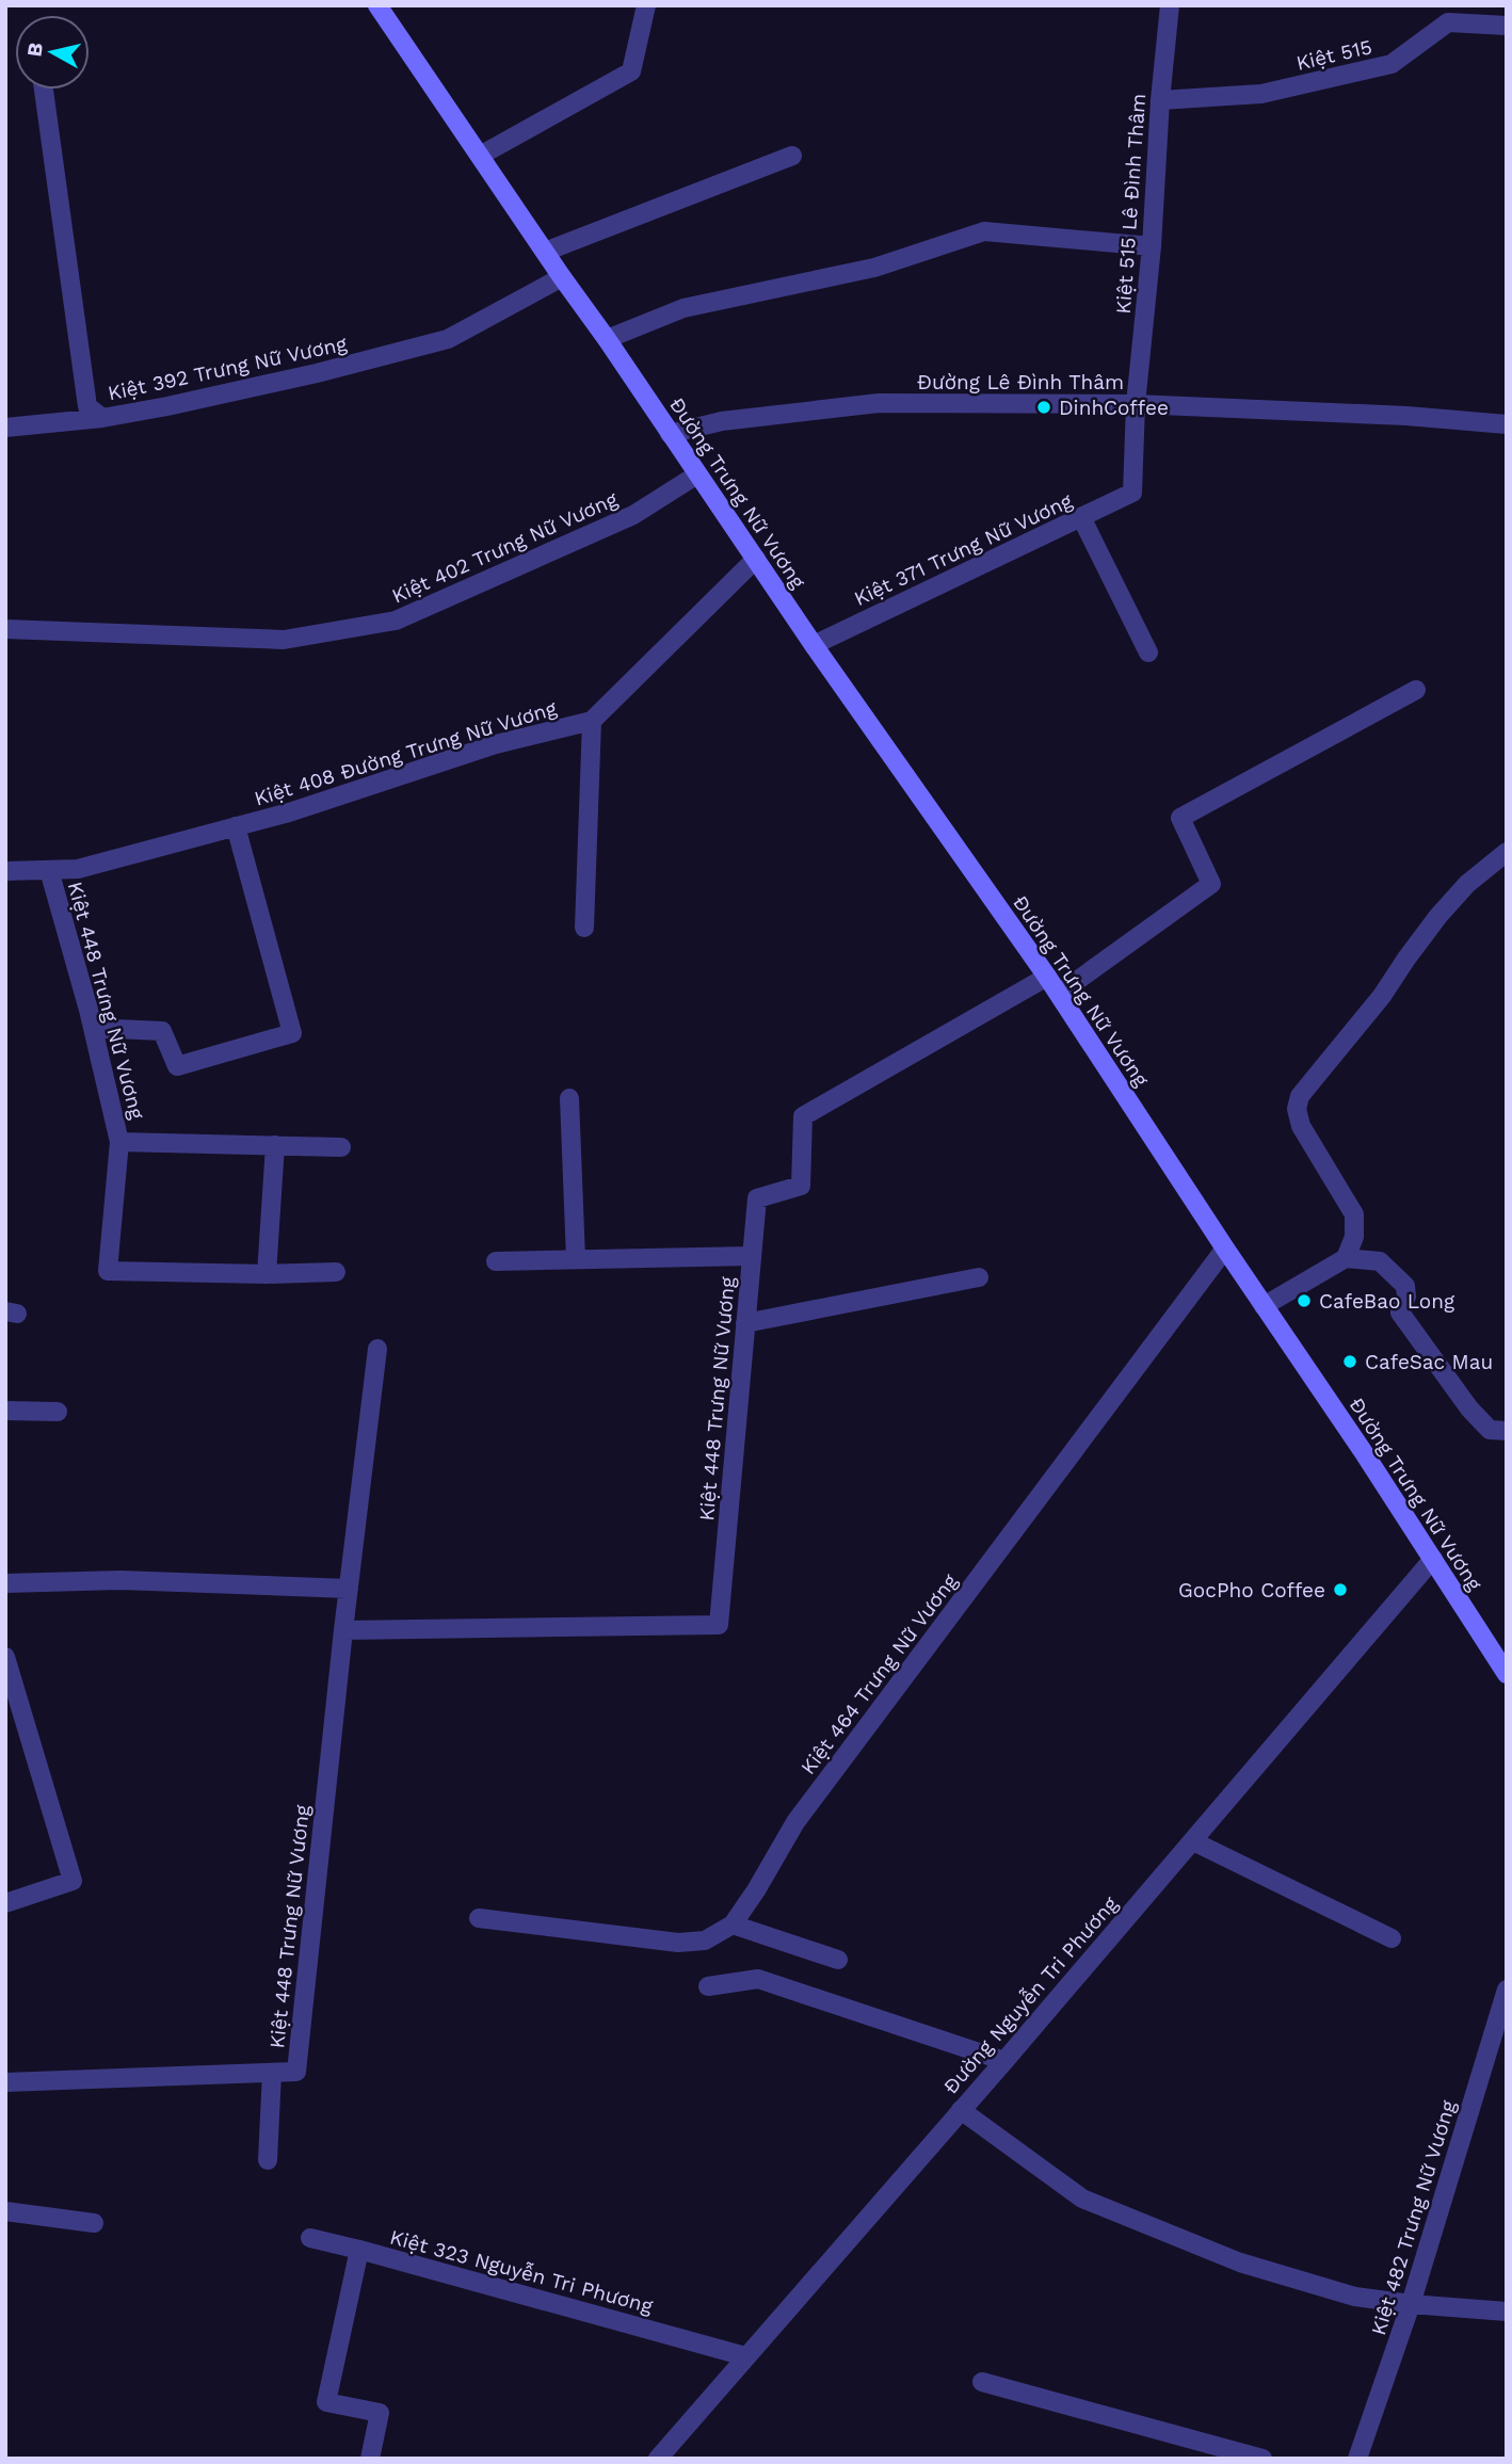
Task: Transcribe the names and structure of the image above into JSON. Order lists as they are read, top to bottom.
{
  "streets": {
    "main road": ["Đường Trưng Nữ Vương"],
    "street": [
      "Kiệt 515",
      "Kiệt 515 Lê Đình Thâm",
      "Kiệt 392 Trưng Nữ Vương",
      "Đường Lê Đình Thâm",
      "Kiệt 402 Trưng Nữ Vương",
      "Kiệt 371 Trưng Nữ Vương",
      "Kiệt 408 Đường Trưng Nữ Vương",
      "Kiệt 448 Trưng Nữ Vương",
      "Kiệt 464 Trưng Nữ Vương",
      "Đường Nguyễn Tri Phương",
      "Kiệt 482 Trưng Nữ Vương",
      "Kiệt 323 Nguyễn Tri Phương"
    ]
  },
  "crossings": [
    ["Kiệt 515", "Kiệt 515 Lê Đình Thâm"],
    ["Kiệt 515 Lê Đình Thâm", "Đường Lê Đình Thâm"],
    ["Kiệt 515 Lê Đình Thâm", "Kiệt 371 Trưng Nữ Vương"],
    ["Kiệt 392 Trưng Nữ Vương", "Đường Trưng Nữ Vương"],
    ["Đường Lê Đình Thâm", "Đường Trưng Nữ Vương"],
    ["Đường Trưng Nữ Vương", "Kiệt 402 Trưng Nữ Vương"],
    ["Đường Trưng Nữ Vương", "Kiệt 371 Trưng Nữ Vương"],
    ["Đường Trưng Nữ Vương", "Kiệt 448 Trưng Nữ Vương"],
    ["Đường Trưng Nữ Vương", "Kiệt 464 Trưng Nữ Vương"],
    ["Đường Trưng Nữ Vương", "Đường Nguyễn Tri Phương"],
    ["Kiệt 408 Đường Trưng Nữ Vương", "Kiệt 448 Trưng Nữ Vương"],
    ["Đường Nguyễn Tri Phương", "Kiệt 323 Nguyễn Tri Phương"]
  ],
  "places": [
    "DinhCoffee",
    "CafeBao Long",
    "CafeSac Mau",
    "GocPho Coffee"
  ],
  "north": "left"
}
